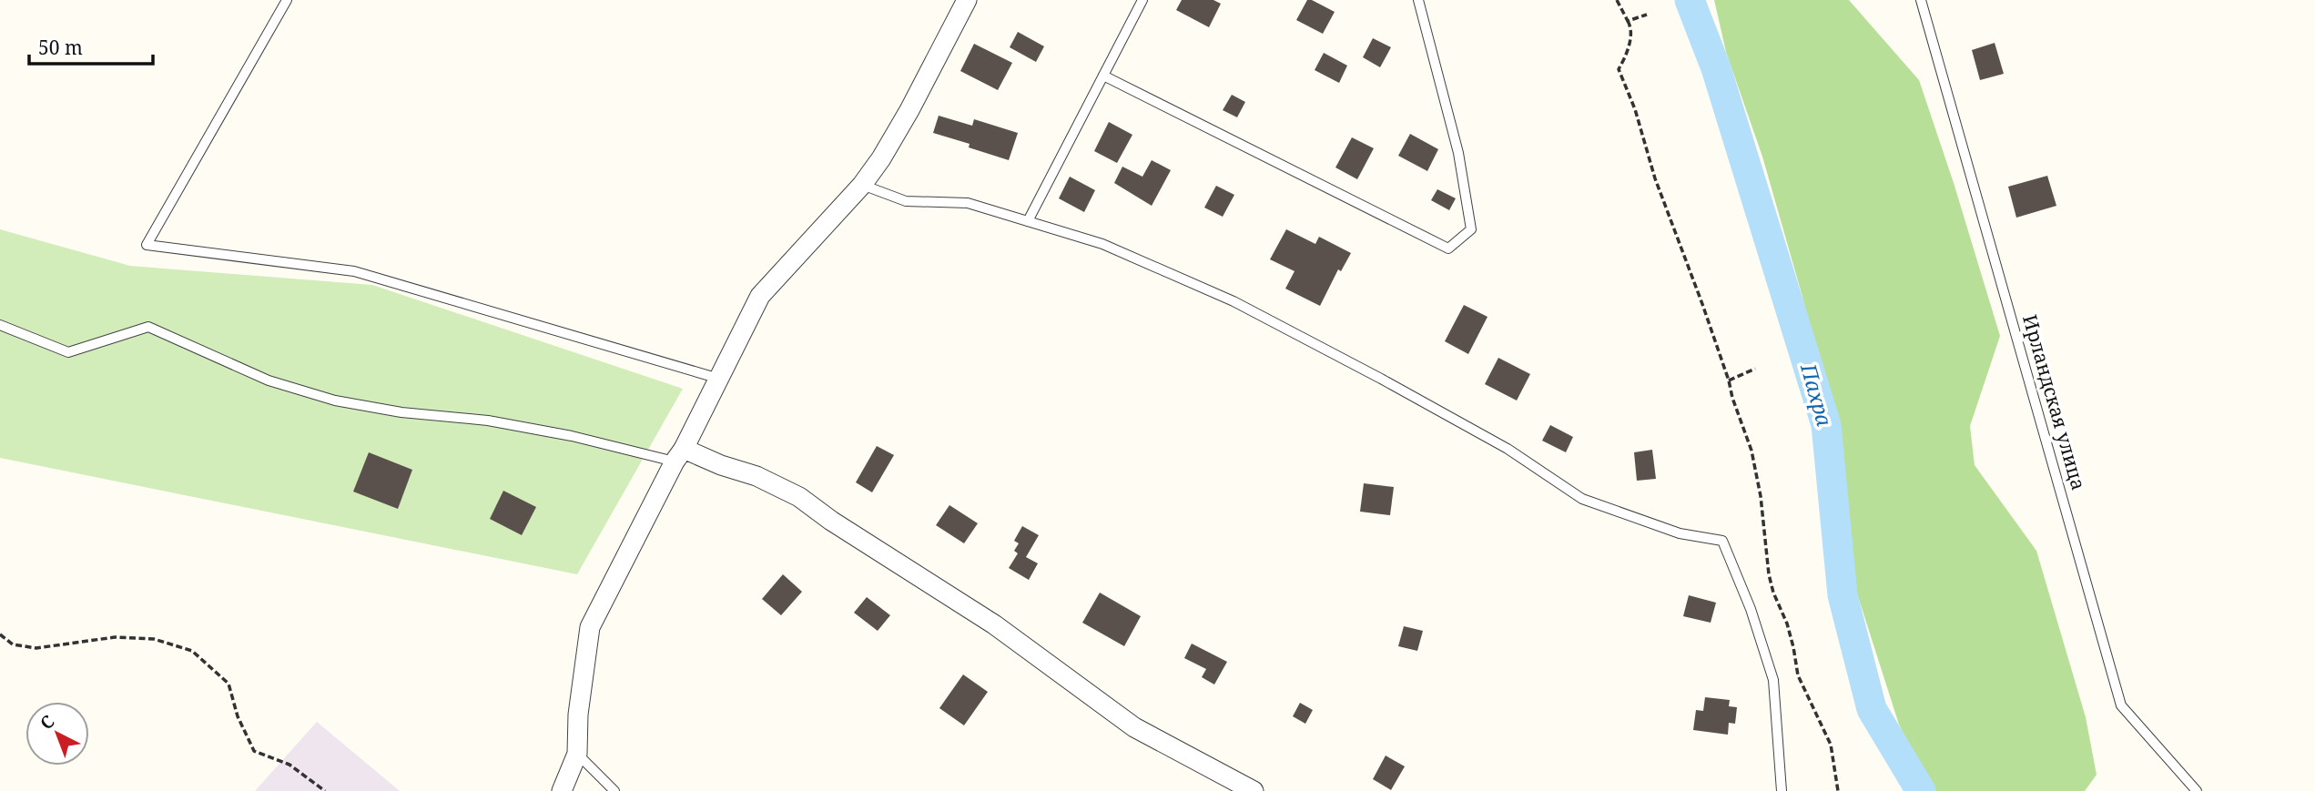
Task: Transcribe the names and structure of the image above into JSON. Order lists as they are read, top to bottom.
{
  "streets": {
    "lane": ["Ирландская улица"]
  },
  "water": ["Пахра"],
  "scale_bar": "50 m",
  "north": "top left"
}
